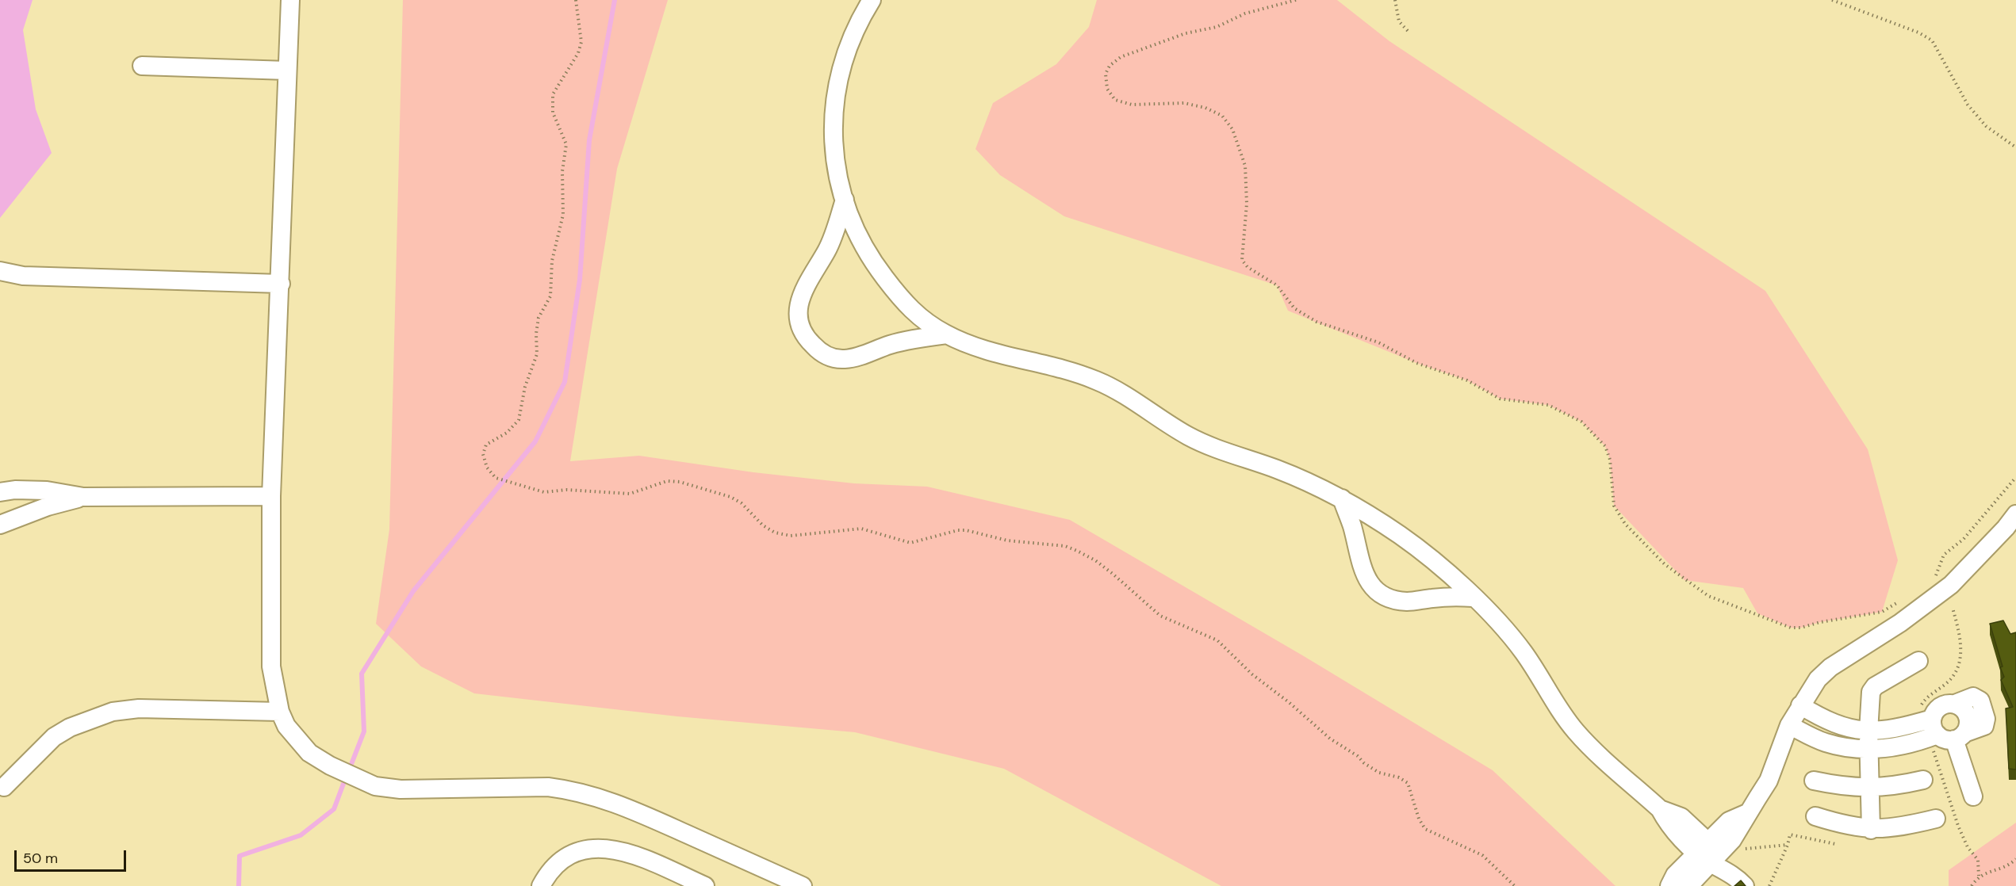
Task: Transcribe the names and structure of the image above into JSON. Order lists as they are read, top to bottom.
{
  "scale_bar": "50 m"
}
